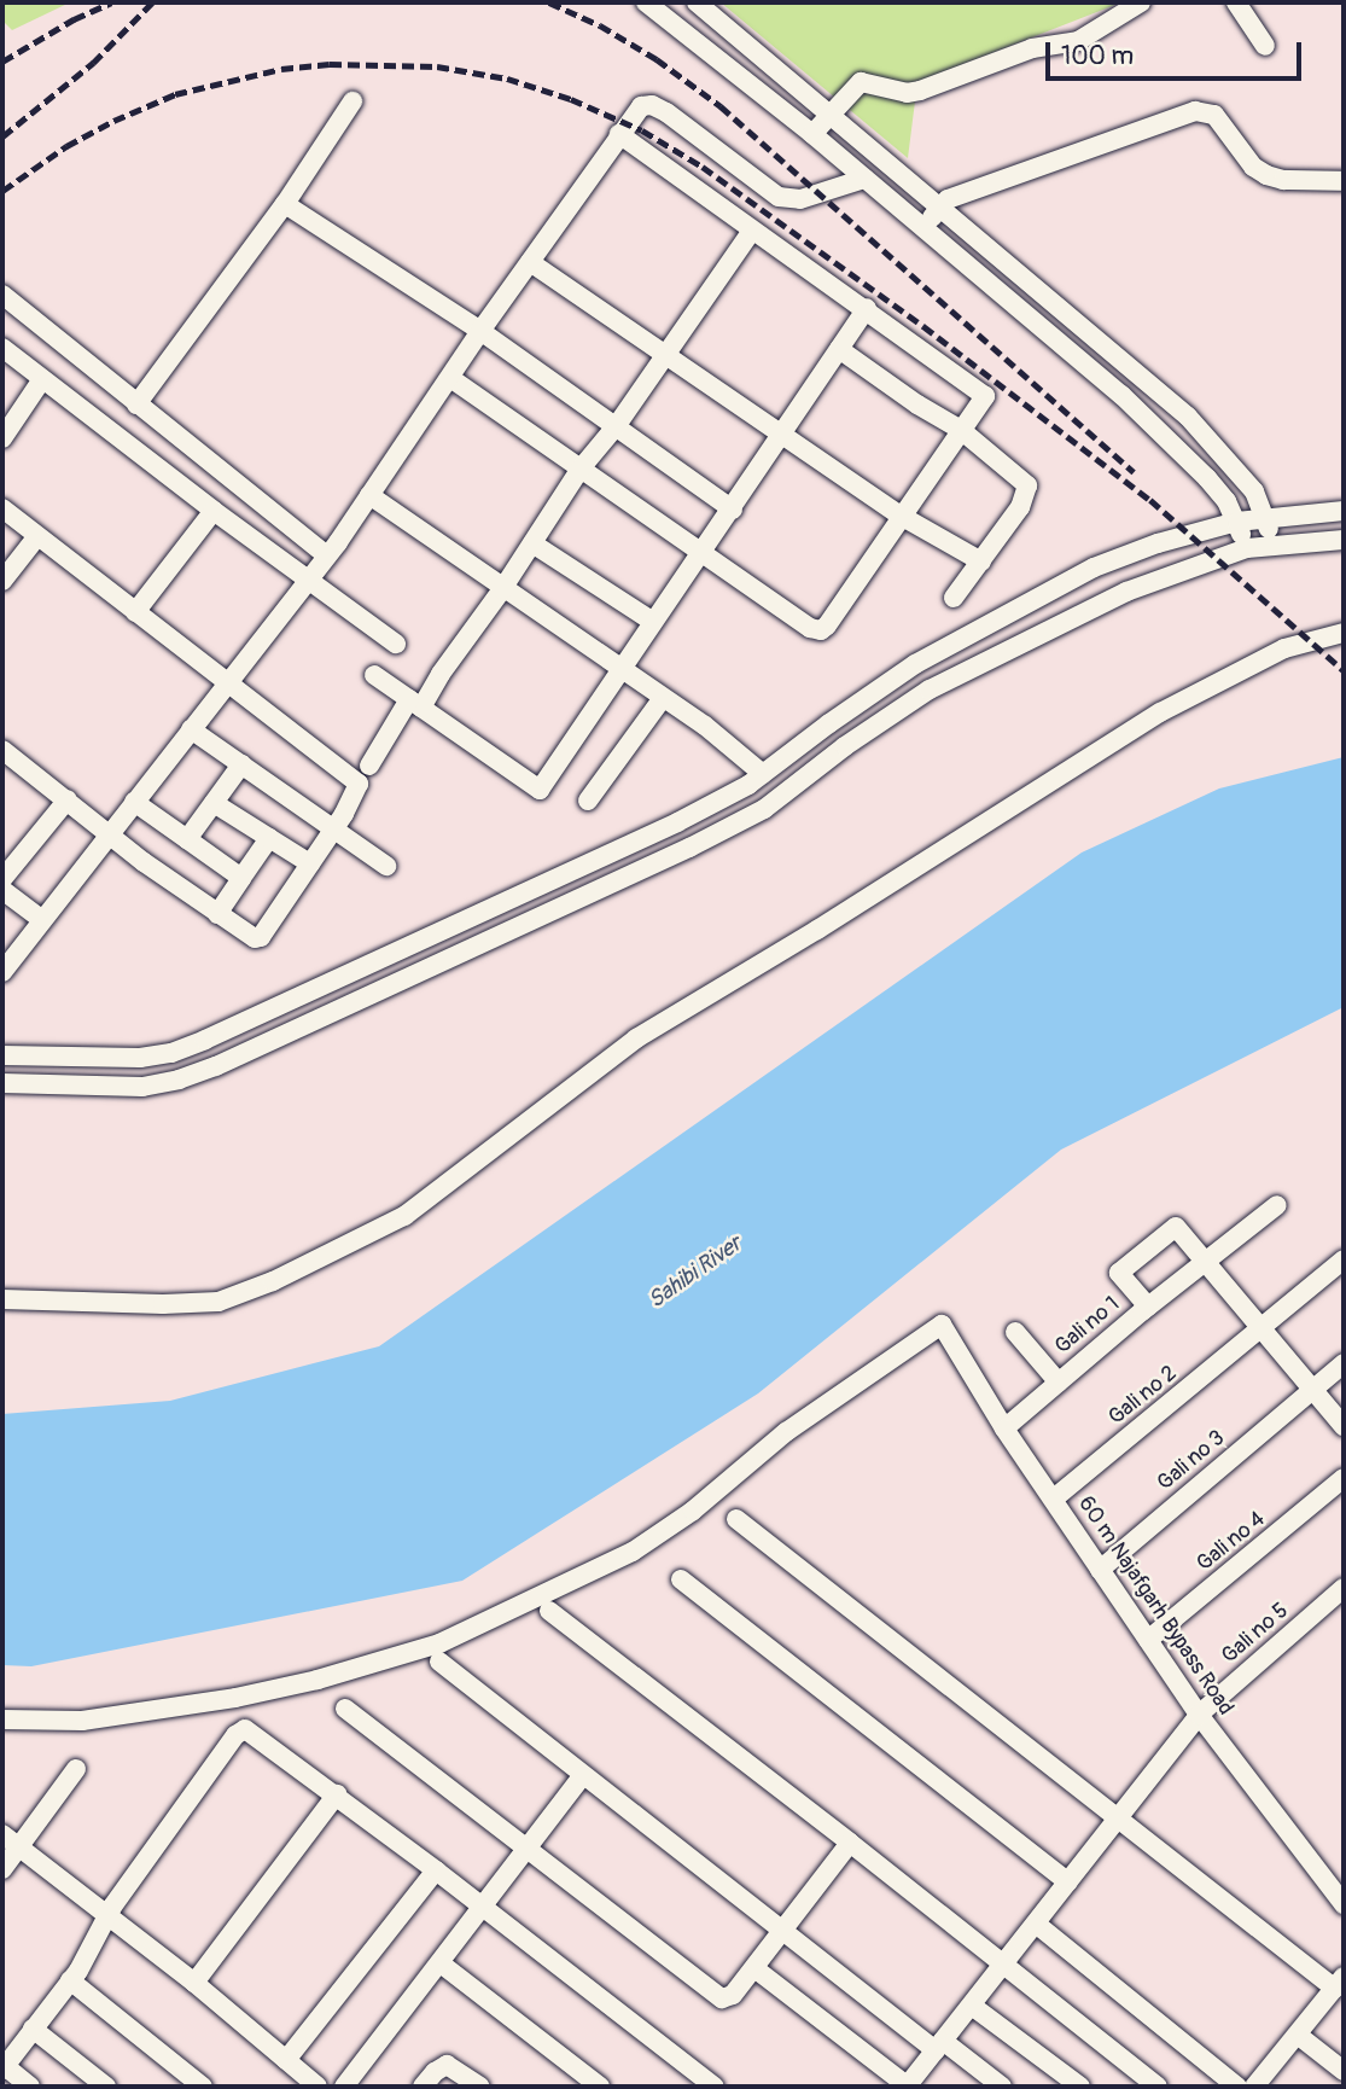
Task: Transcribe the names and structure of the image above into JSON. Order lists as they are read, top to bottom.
{
  "streets": {
    "street": [
      "Gali no 1",
      "Gali no 2",
      "Gali no 3",
      "Gali no 4",
      "60 m Najafgarh Bypass Road",
      "Gali no 5"
    ]
  },
  "crossings": [
    ["Gali no 1", "60 m Najafgarh Bypass Road"],
    ["Gali no 2", "60 m Najafgarh Bypass Road"],
    ["Gali no 3", "60 m Najafgarh Bypass Road"],
    ["Gali no 4", "60 m Najafgarh Bypass Road"],
    ["60 m Najafgarh Bypass Road", "Gali no 5"]
  ],
  "water": ["Sahibi River"],
  "scale_bar": "100 m"
}
